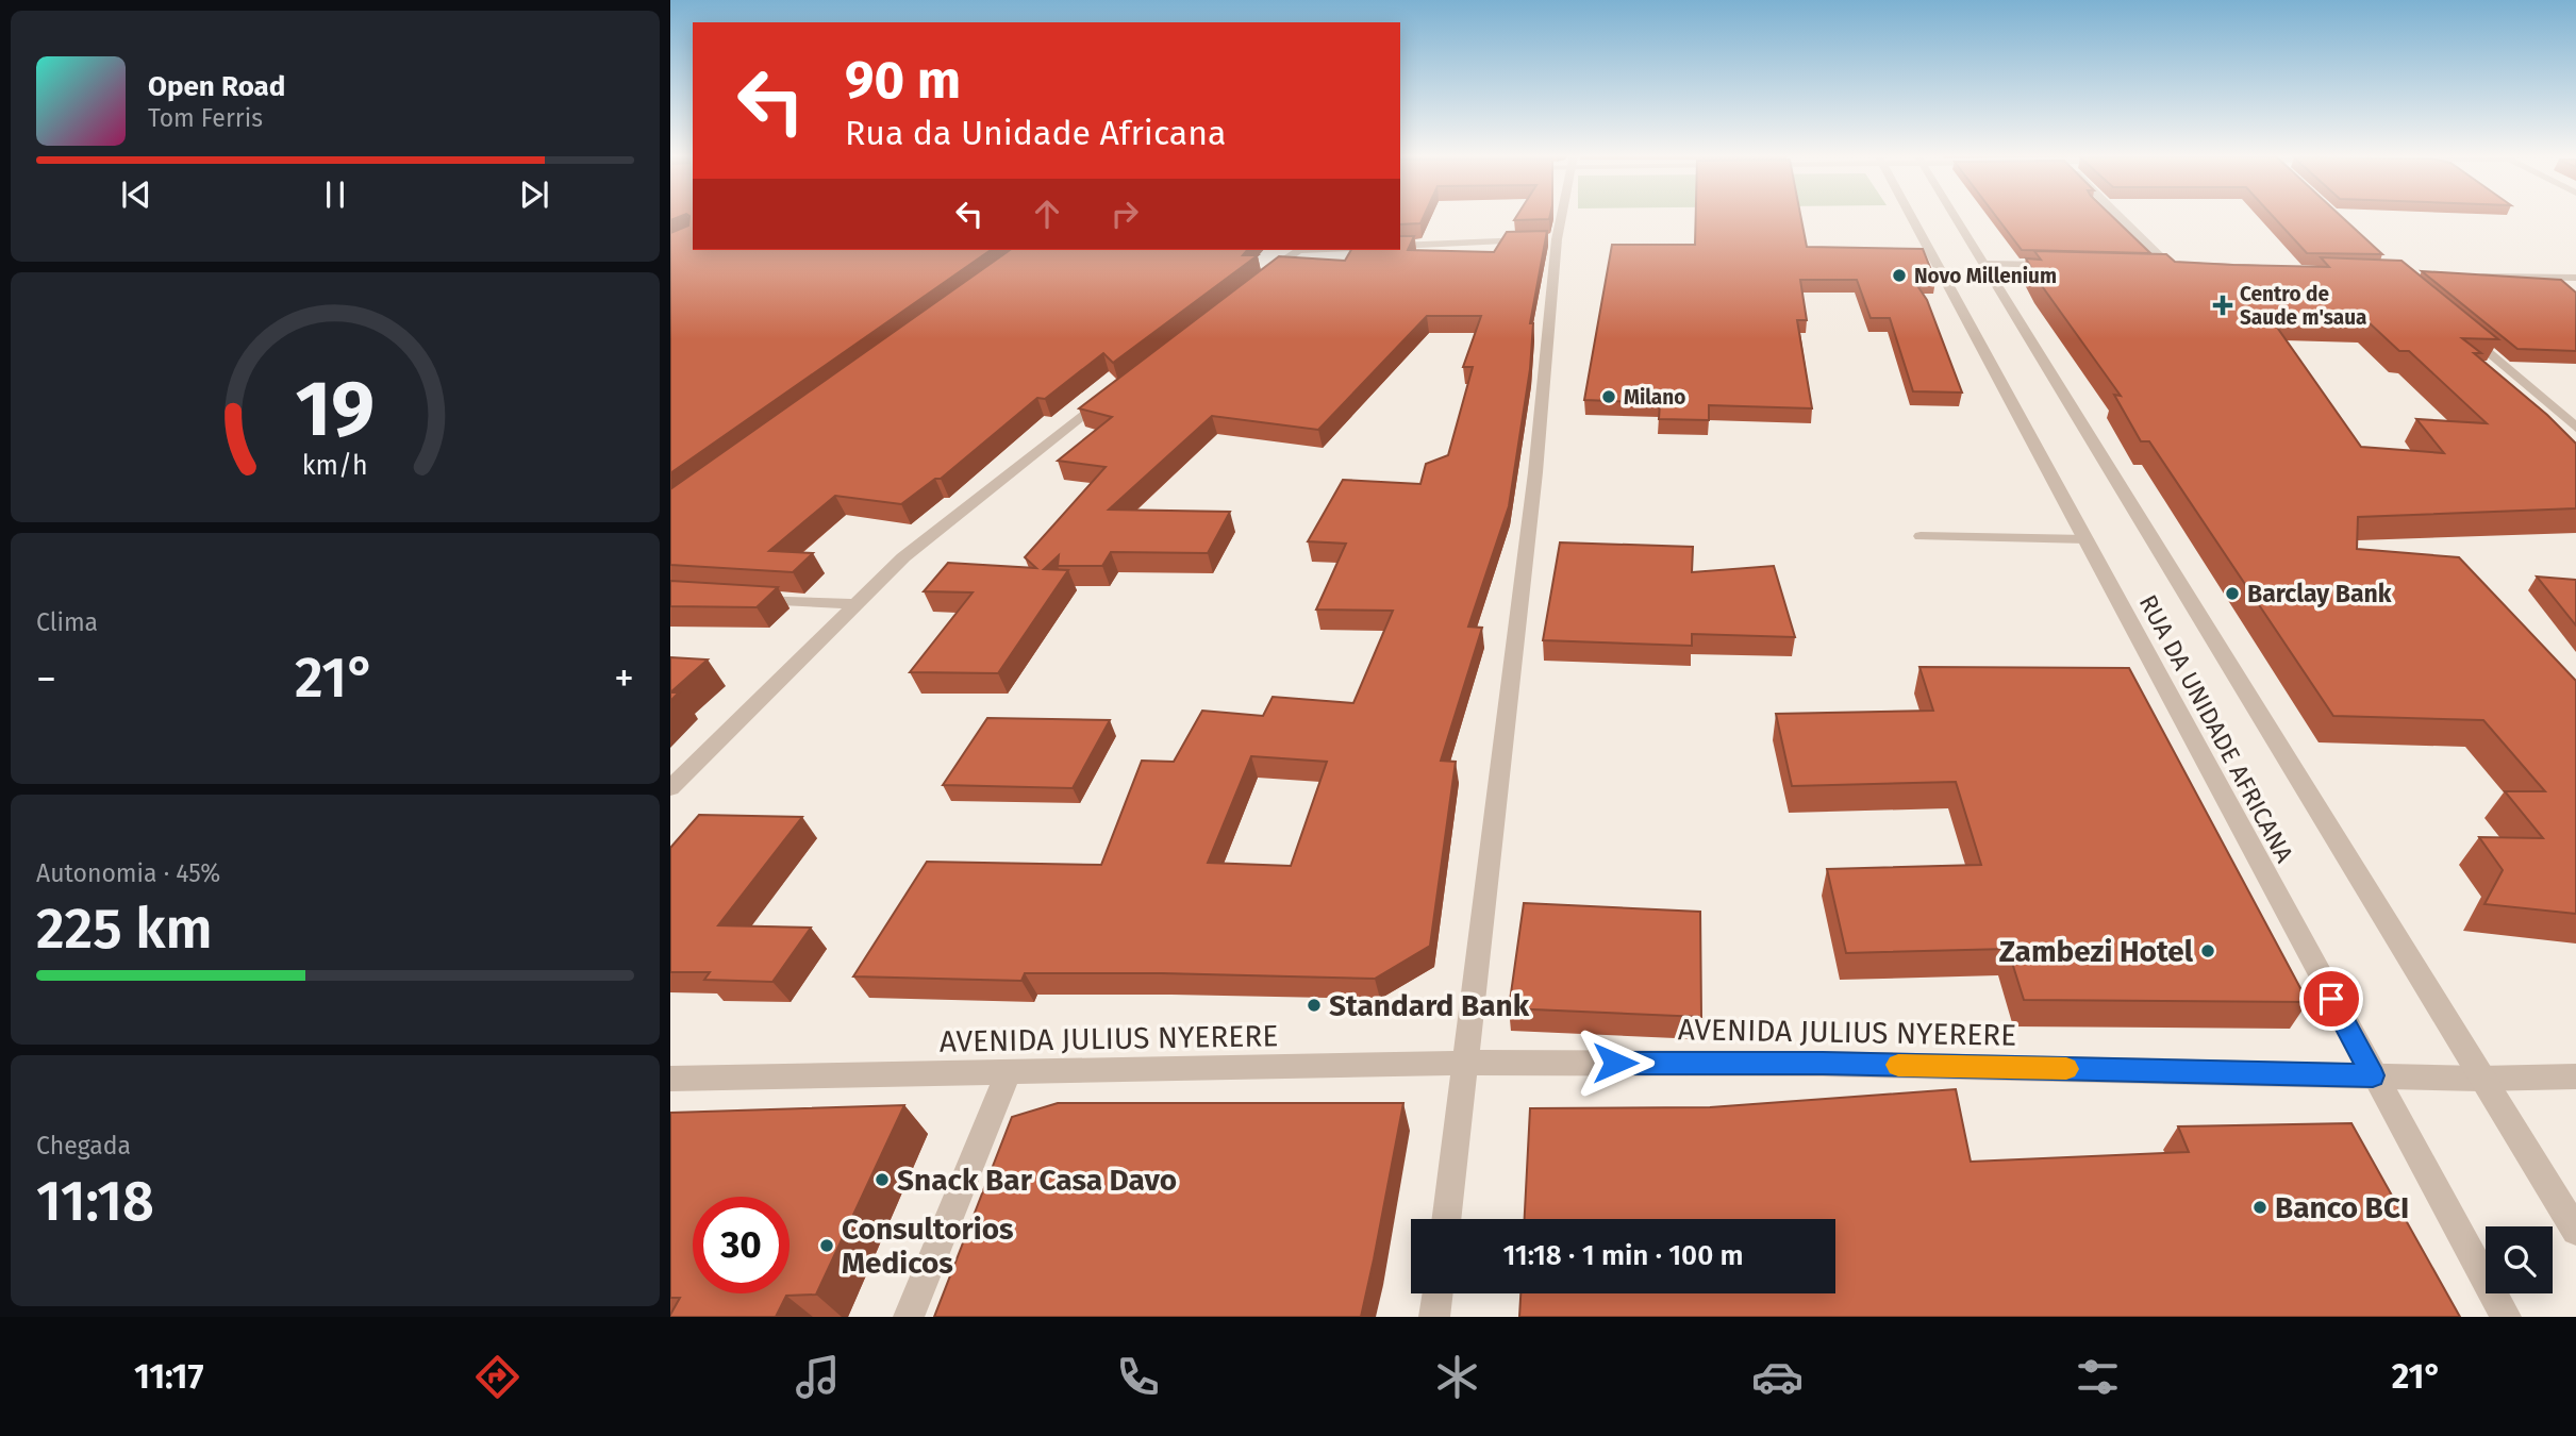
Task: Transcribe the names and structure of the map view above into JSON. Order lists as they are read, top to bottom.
{
  "streets": {
    "street": ["RUA DA UNIDADE AFRICANA", "AVENIDA JULIUS NYERERE"]
  },
  "crossings": [
    ["RUA DA UNIDADE AFRICANA", "AVENIDA JULIUS NYERERE"]
  ],
  "places": {
    "other": [
      "Novo Millenium",
      "Milano",
      "Barclay Bank",
      "Zambezi Hotel",
      "Standard Bank",
      "Snack Bar Casa Davo",
      "Banco BCI",
      "Consultorios Medicos"
    ],
    "health": ["Centro de Saude m'saua"]
  },
  "page": {
    "turn": ["90 m", "Rua da Unidade Africana"],
    "song": ["Open Road", "Tom Ferris"],
    "tile": [
      "Clima",
      ["Autonomia · 45%", "225 km"],
      ["Chegada", "11:18"]
    ],
    "heat": ["−", "21°", "+"],
    "limit": "30",
    "trip": "11:18 · 1 min · 100 m",
    "tabs": ["11:17", "21°"],
    "gauge": ["19", "km/h"]
  }
}
